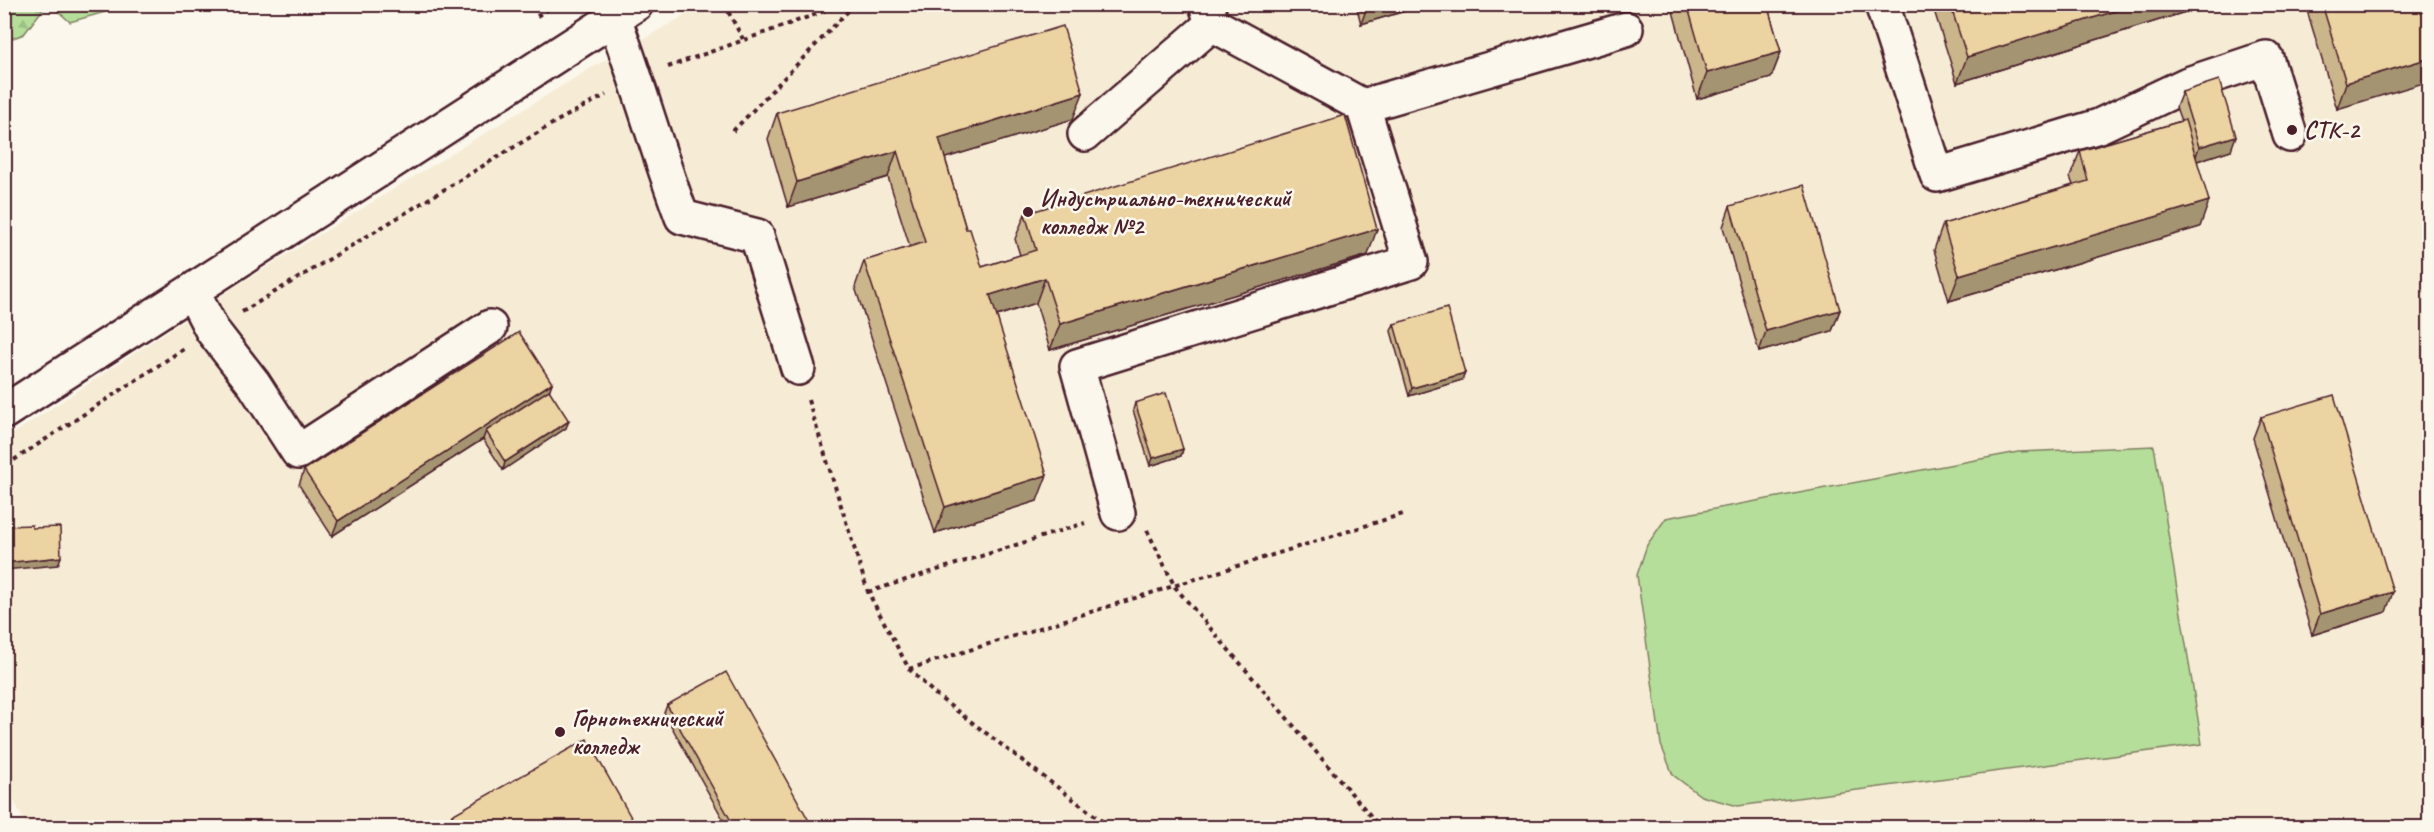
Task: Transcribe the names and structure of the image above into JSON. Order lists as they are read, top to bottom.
{
  "places": ["СТК-2", "Индустриально-технический колледж №2", "Горнотехнический колледж"]
}
